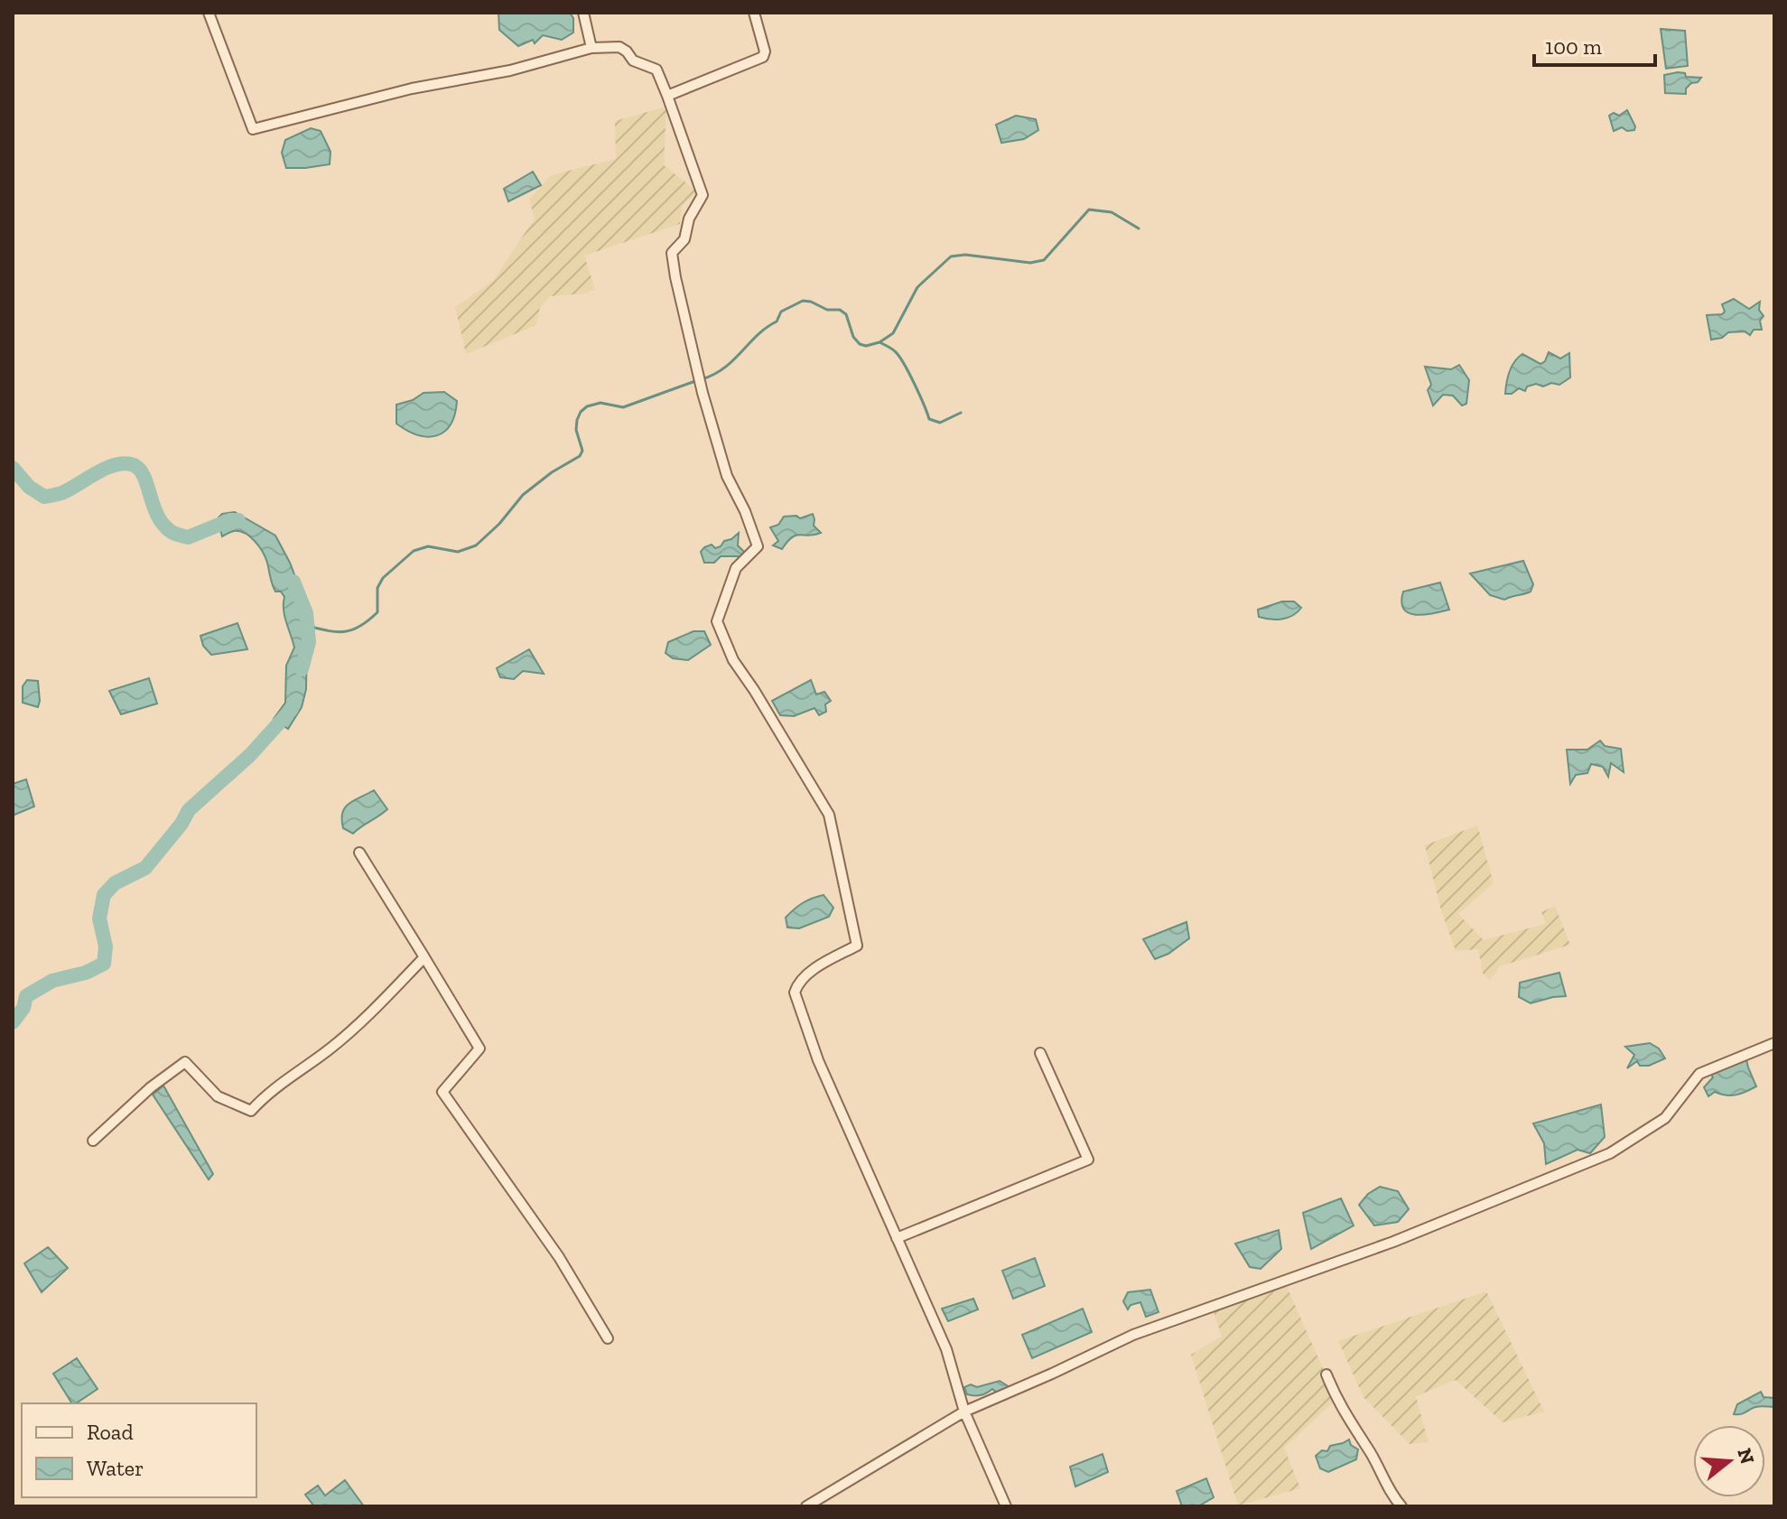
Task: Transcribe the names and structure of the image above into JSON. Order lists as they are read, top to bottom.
{
  "legend": ["Road", "Water"],
  "scale_bar": "100 m",
  "north": "right"
}
